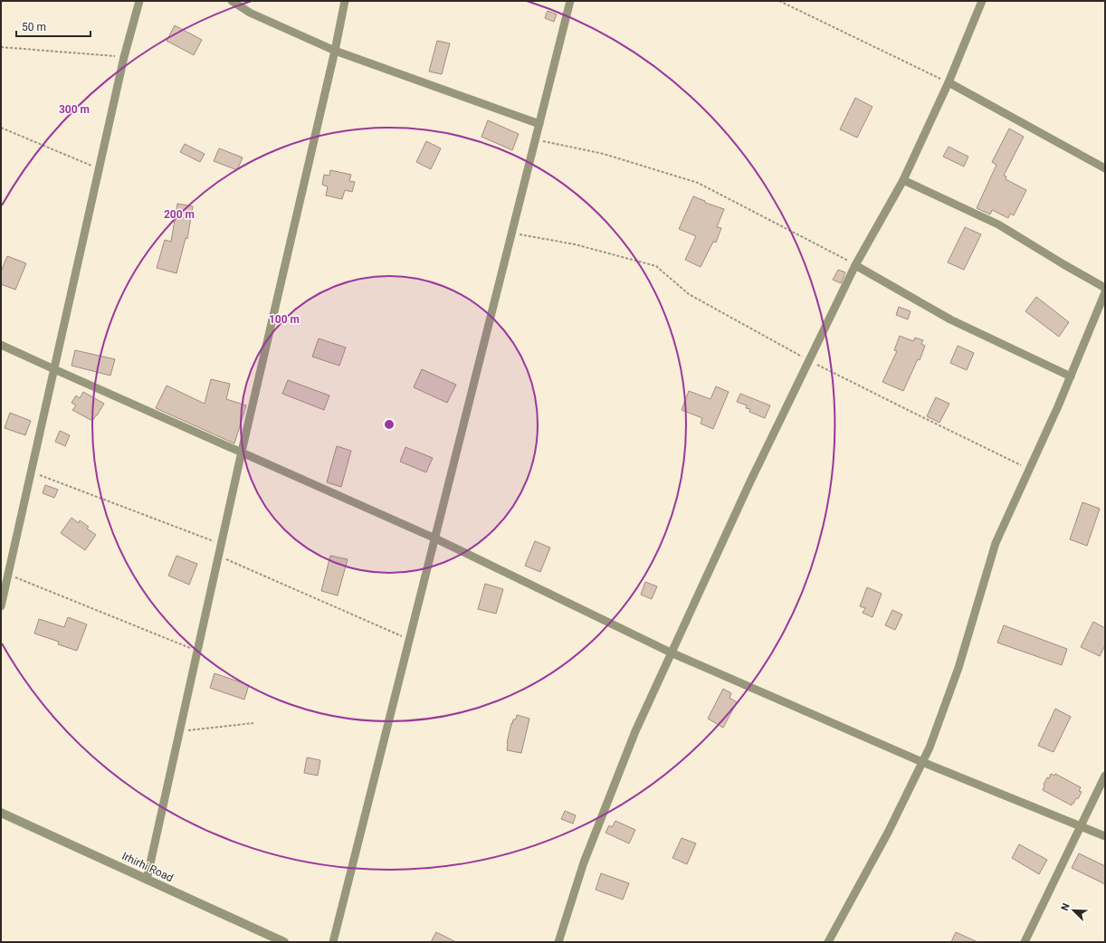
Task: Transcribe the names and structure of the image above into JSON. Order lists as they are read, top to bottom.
{
  "streets": {
    "street": ["Irhirhi Road"]
  },
  "scale_bar": "50 m",
  "north": "top left",
  "rings": ["300 m", "200 m", "100 m"]
}
